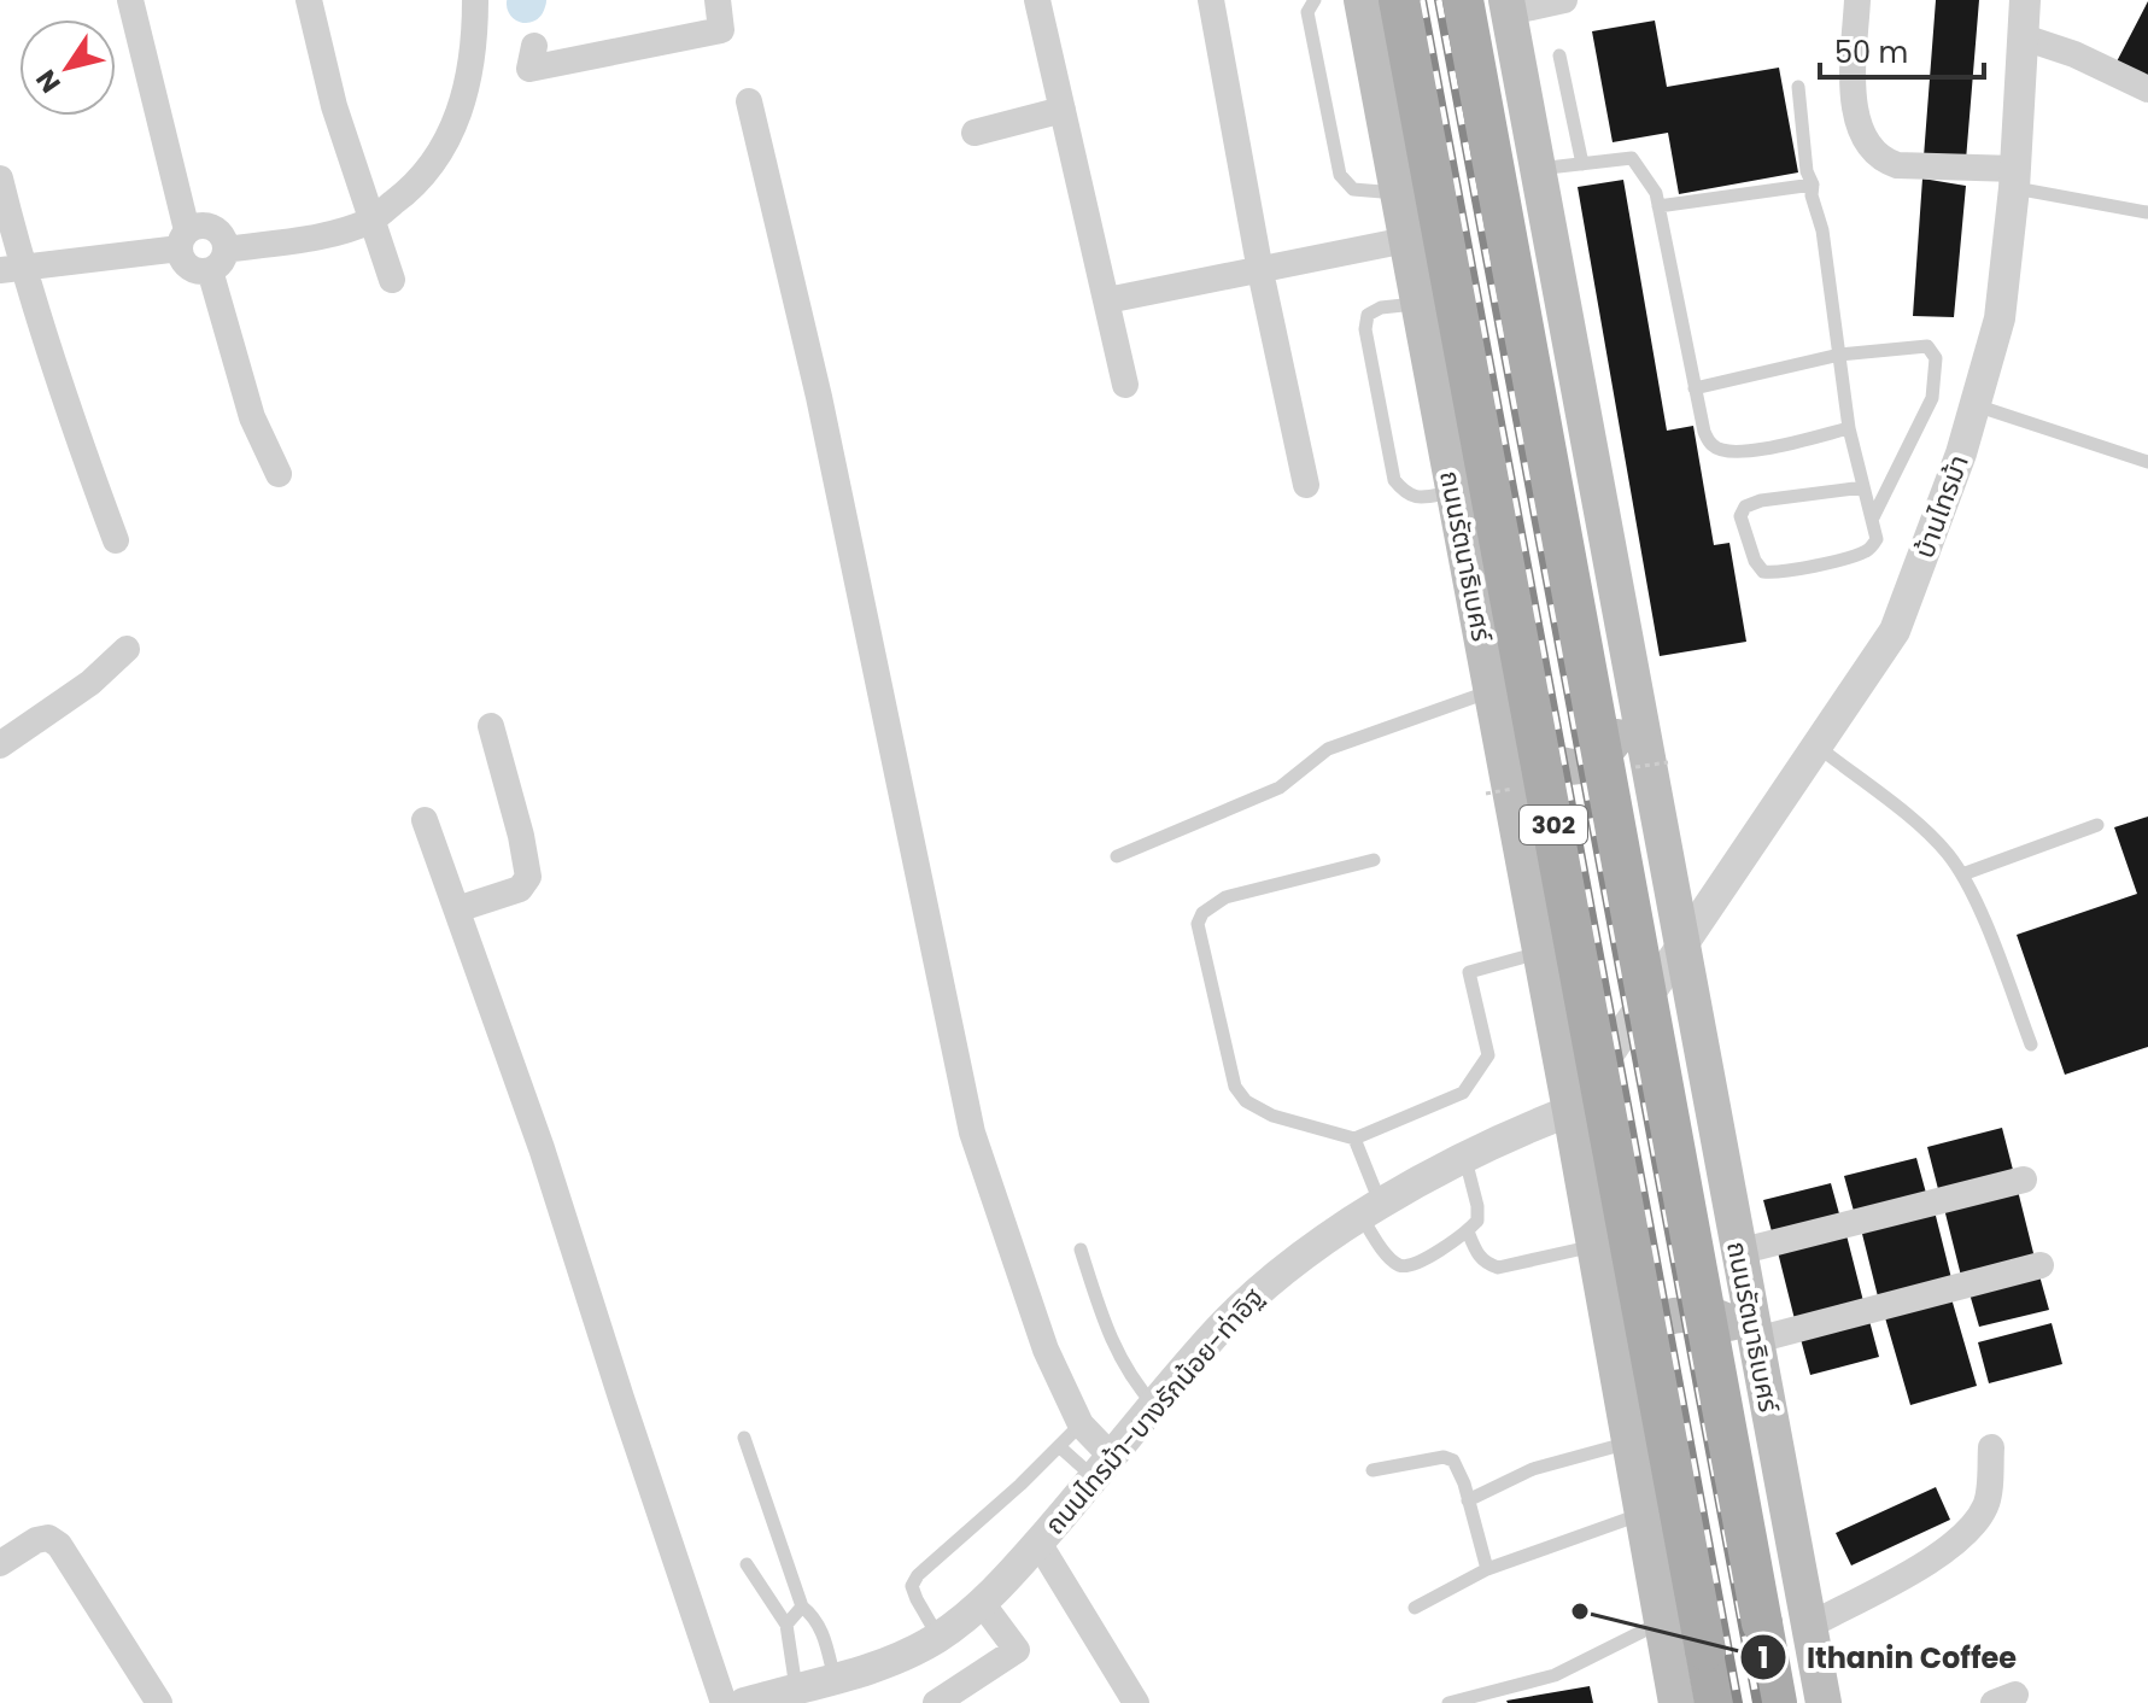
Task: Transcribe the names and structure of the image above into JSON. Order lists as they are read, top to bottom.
{
  "streets": {
    "main road": ["ถนนรัตนาธิเบศร์", "302"],
    "street": ["บ้านไทรม้า", "ถนนไทรม้า-บางรักน้อย-ท่าอิฐ"]
  },
  "crossings": [
    ["บ้านไทรม้า", "ถนนรัตนาธิเบศร์"],
    ["ถนนรัตนาธิเบศร์", "ถนนไทรม้า-บางรักน้อย-ท่าอิฐ"]
  ],
  "places": ["Ithanin Coffee"],
  "scale_bar": "50 m",
  "north": "bottom left"
}
